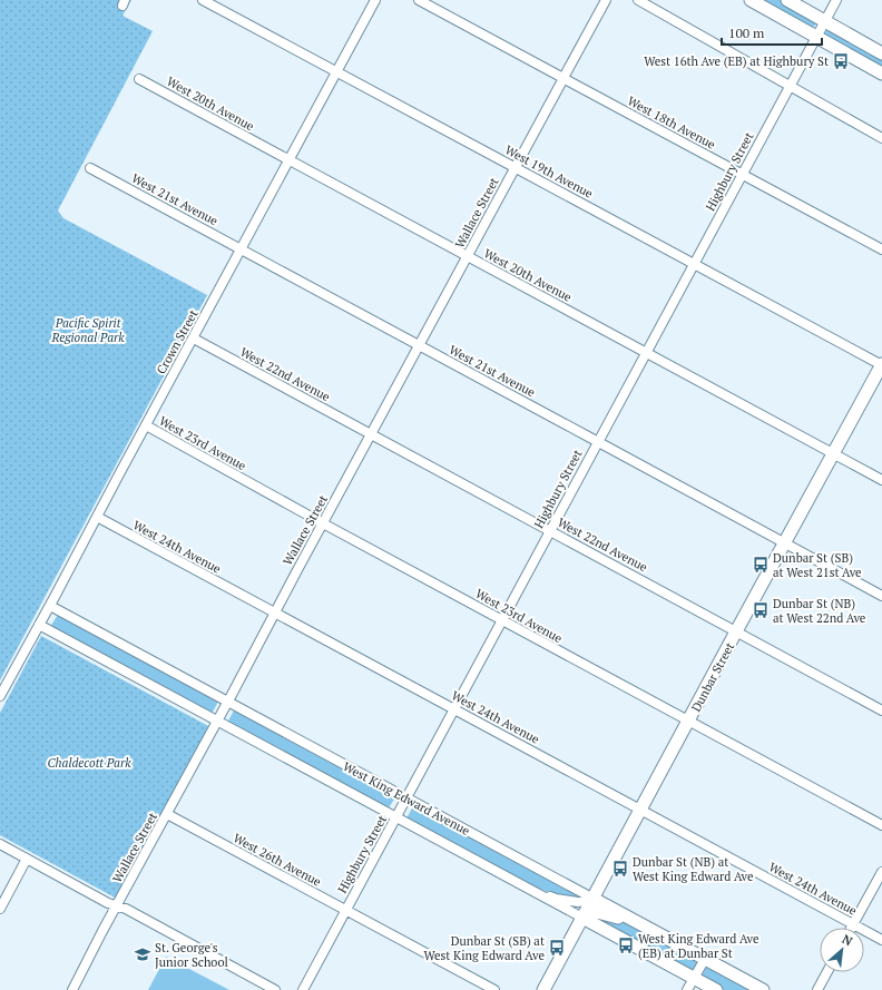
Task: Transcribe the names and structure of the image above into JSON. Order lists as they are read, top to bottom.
{
  "streets": {
    "main road": ["Dunbar Street", "West King Edward Avenue"],
    "street": [
      "West 20th Avenue",
      "West 18th Avenue",
      "West 19th Avenue",
      "Highbury Street",
      "West 21st Avenue",
      "Wallace Street",
      "Crown Street",
      "West 22nd Avenue",
      "West 23rd Avenue",
      "West 24th Avenue",
      "West 26th Avenue"
    ]
  },
  "crossings": [
    ["West 20th Avenue", "Highbury Street"],
    ["West 20th Avenue", "Wallace Street"],
    ["West 20th Avenue", "Crown Street"],
    ["West 20th Avenue", "Dunbar Street"],
    ["West 18th Avenue", "Highbury Street"],
    ["West 18th Avenue", "Wallace Street"],
    ["West 19th Avenue", "Highbury Street"],
    ["West 19th Avenue", "Wallace Street"],
    ["West 19th Avenue", "Crown Street"],
    ["West 19th Avenue", "Dunbar Street"],
    ["Highbury Street", "West 21st Avenue"],
    ["Highbury Street", "West 22nd Avenue"],
    ["Highbury Street", "West 23rd Avenue"],
    ["Highbury Street", "West 24th Avenue"],
    ["Highbury Street", "West King Edward Avenue"],
    ["Highbury Street", "West 26th Avenue"],
    ["West 21st Avenue", "Wallace Street"],
    ["West 21st Avenue", "Crown Street"],
    ["West 21st Avenue", "Dunbar Street"],
    ["Wallace Street", "West 22nd Avenue"],
    ["Wallace Street", "West 23rd Avenue"],
    ["Wallace Street", "West 24th Avenue"],
    ["Wallace Street", "West King Edward Avenue"],
    ["Wallace Street", "West 26th Avenue"],
    ["Crown Street", "West 22nd Avenue"],
    ["Crown Street", "West 23rd Avenue"],
    ["Crown Street", "West 24th Avenue"],
    ["Crown Street", "West King Edward Avenue"],
    ["West 22nd Avenue", "Dunbar Street"],
    ["West 23rd Avenue", "Dunbar Street"],
    ["West 24th Avenue", "Dunbar Street"],
    ["Dunbar Street", "West King Edward Avenue"]
  ],
  "parks": ["Pacific Spirit Regional Park", "Chaldecott Park"],
  "places": {
    "bus stop": [
      "West 16th Ave (EB) at Highbury St",
      "Dunbar St (SB) at West 21st Ave",
      "Dunbar St (NB) at West 22nd Ave",
      "Dunbar St (NB) at West King Edward Ave",
      "West King Edward Ave (EB) at Dunbar St",
      "Dunbar St (SB) at West King Edward Ave"
    ],
    "school or university": ["St. George's Junior School"]
  },
  "scale_bar": "100 m",
  "north": "top right"
}
